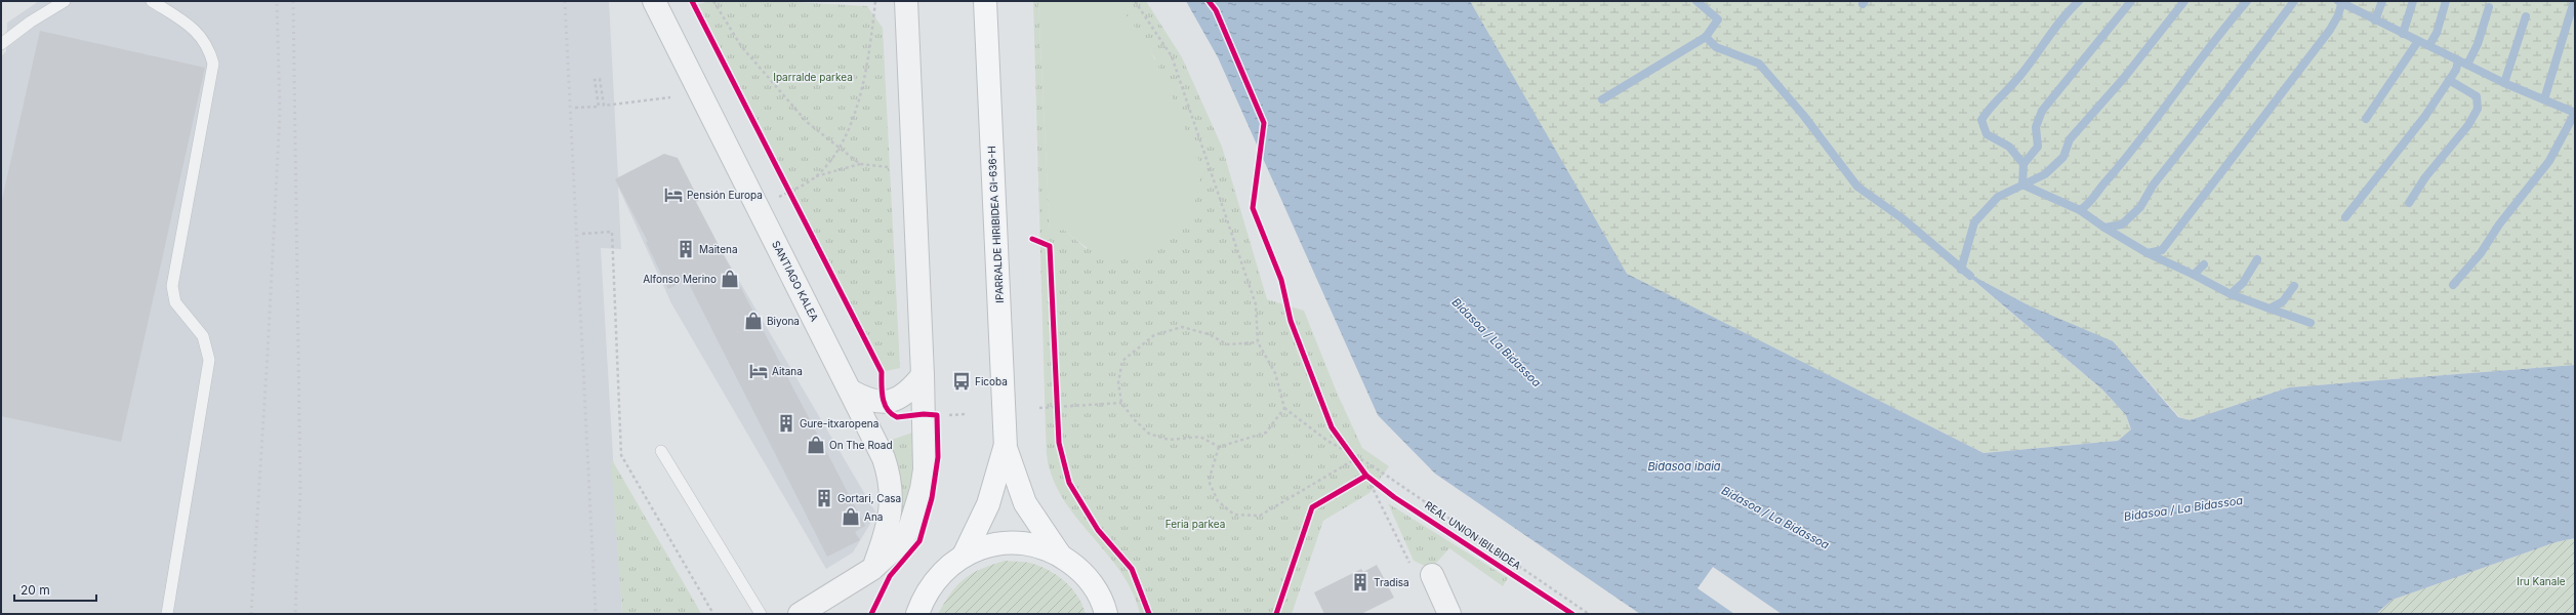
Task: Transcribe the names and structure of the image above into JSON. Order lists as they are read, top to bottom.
{
  "streets": {
    "main road": ["IPARRALDE HIRIBIDEA GI-636-H"],
    "street": ["SANTIAGO KALEA"],
    "cycle path": ["REAL UNION IBILBIDEA"]
  },
  "water": ["Bidasoa / La Bidassoa", "Bidasoa ibaia"],
  "parks": ["Iparralde parkea", "Feria parkea", "Iru Kanale"],
  "places": {
    "hotel": ["Pensión Europa", "Aitana"],
    "building": [
      "Maitena",
      "Gure-itxaropena",
      "Gortari, Casa",
      "Tradisa"
    ],
    "shop": [
      "Alfonso Merino",
      "Biyona",
      "On The Road",
      "Ana"
    ],
    "bus stop": ["Ficoba"]
  },
  "scale_bar": "20 m"
}
